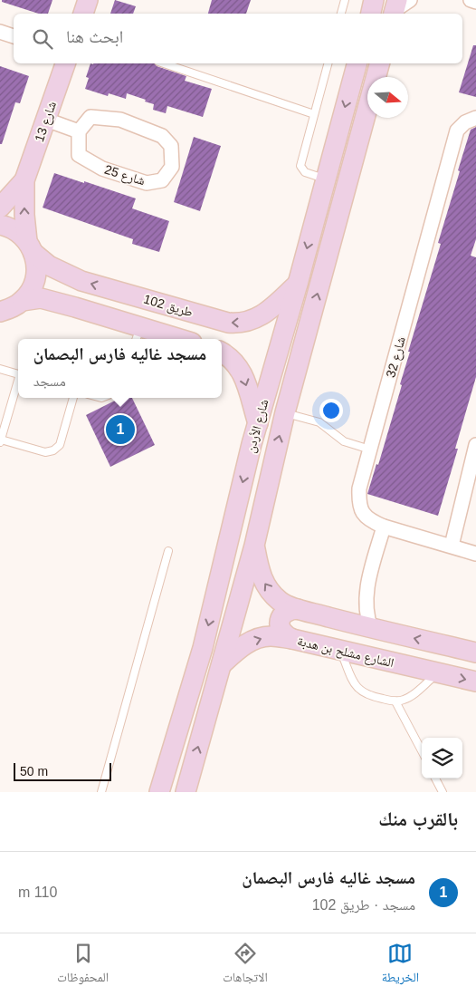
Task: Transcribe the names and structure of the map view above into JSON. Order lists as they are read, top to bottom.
{
  "streets": {
    "main road": [
      "شارع 13",
      "طريق 102",
      "شارع الأردن",
      "الشارع مشلح بن هدبة"
    ],
    "street": ["شارع 25", "شارع 32"]
  },
  "crossings": [
    ["شارع 13", "طريق 102"],
    ["طريق 102", "شارع الأردن"],
    ["شارع الأردن", "الشارع مشلح بن هدبة"]
  ],
  "one_way": ["الشارع مشلح بن هدبة"],
  "scale_bar": "50 m",
  "north": "right",
  "page": {
    "search": "ابحث هنا",
    "popup": ["مسجد غاليه فارس البصمان", "مسجد"],
    "pins": "1",
    "scale": "50 m",
    "heading": "بالقرب منك",
    "list": [
      {
        "mark": "1",
        "name": "مسجد غاليه فارس البصمان",
        "note": "مسجد · طريق 102",
        "value": "110 m"
      }
    ],
    "nav": ["الخريطة", "الاتجاهات", "المحفوظات"]
  }
}
